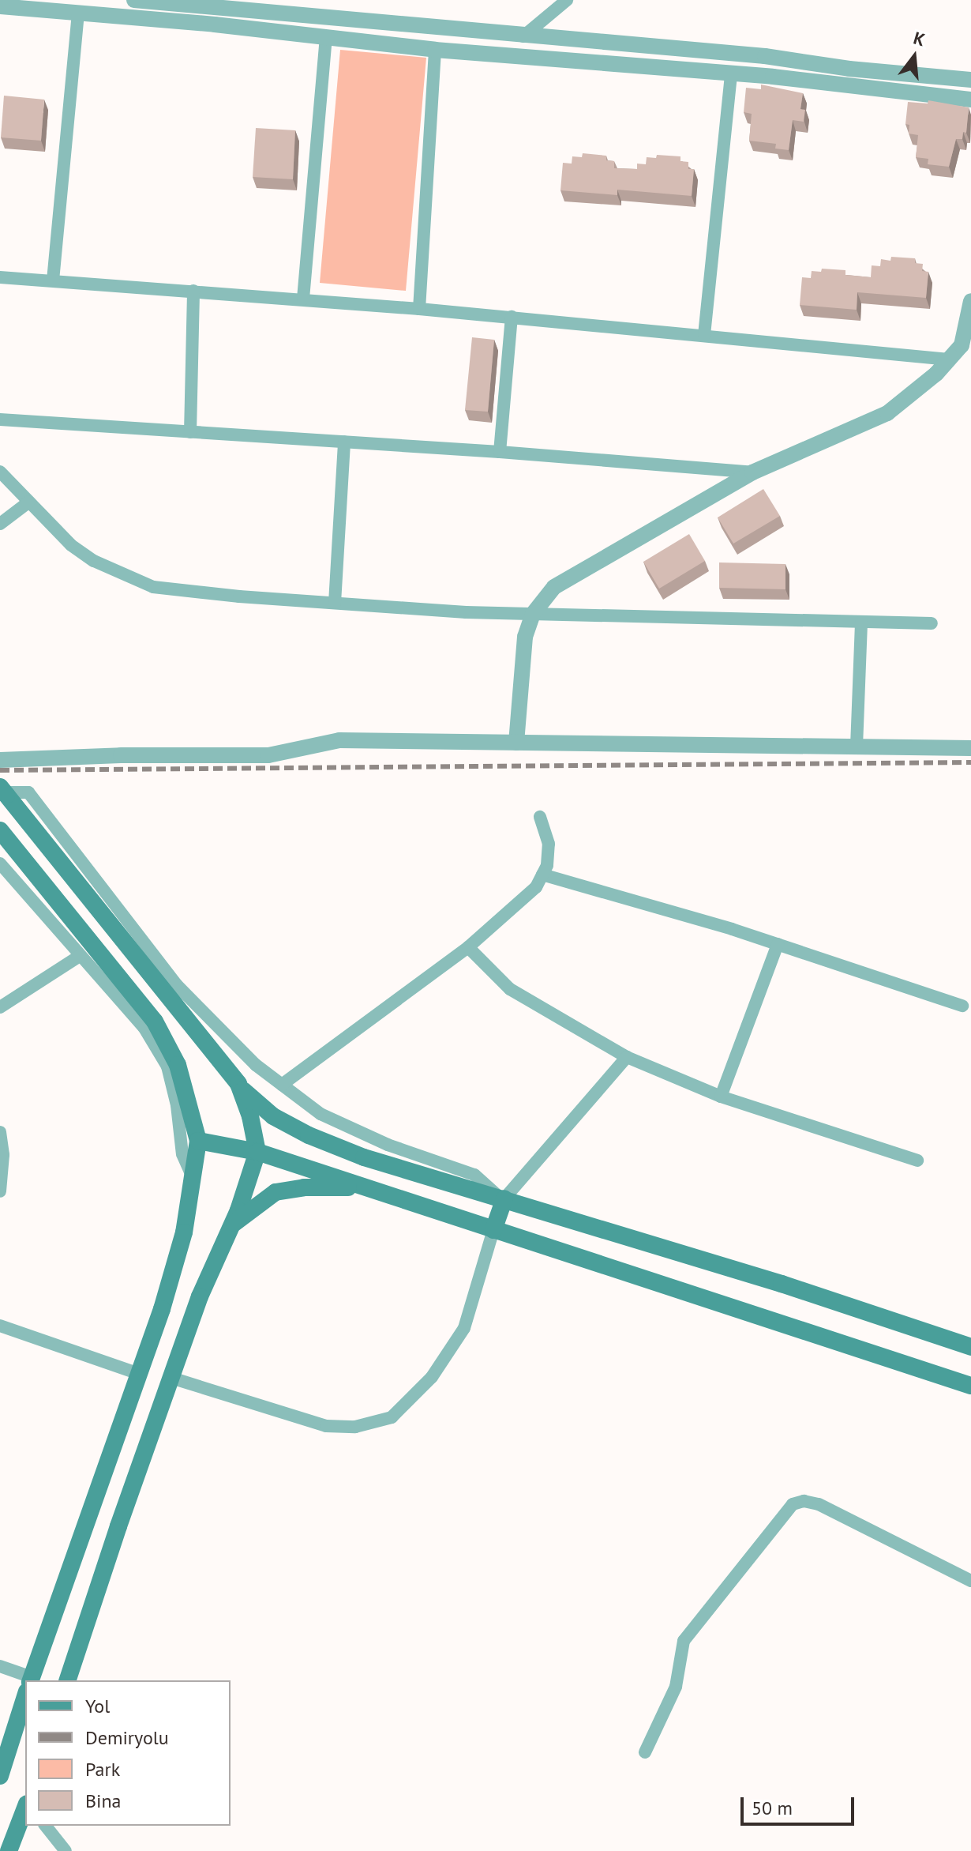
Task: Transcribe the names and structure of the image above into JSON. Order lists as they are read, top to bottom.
{
  "legend": [
    "Yol",
    "Demiryolu",
    "Park",
    "Bina"
  ],
  "scale_bar": "50 m",
  "north": "top"
}
